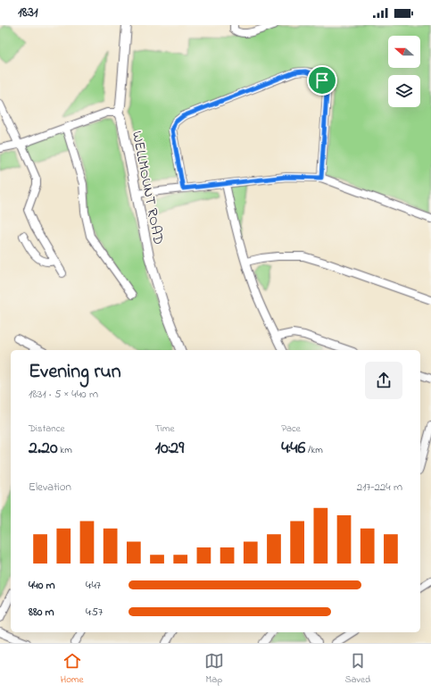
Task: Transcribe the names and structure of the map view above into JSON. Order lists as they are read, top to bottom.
{
  "streets": {
    "street": ["WELLMOUNT ROAD"]
  },
  "north": "left",
  "page": {
    "status": "18:31",
    "heading": ["Evening run", "18:31 · 5 × 440 m"],
    "stats": [
      ["Distance", "2.20 km"],
      ["Time", "10:29"],
      ["Pace", "4:46 /km"]
    ],
    "chart": ["Elevation", "217–224 m"],
    "list": [
      {
        "name": "440 m",
        "note": "4:47"
      },
      {
        "name": "880 m",
        "note": "4:57"
      }
    ],
    "tabs": ["Home", "Map", "Saved"]
  }
}
